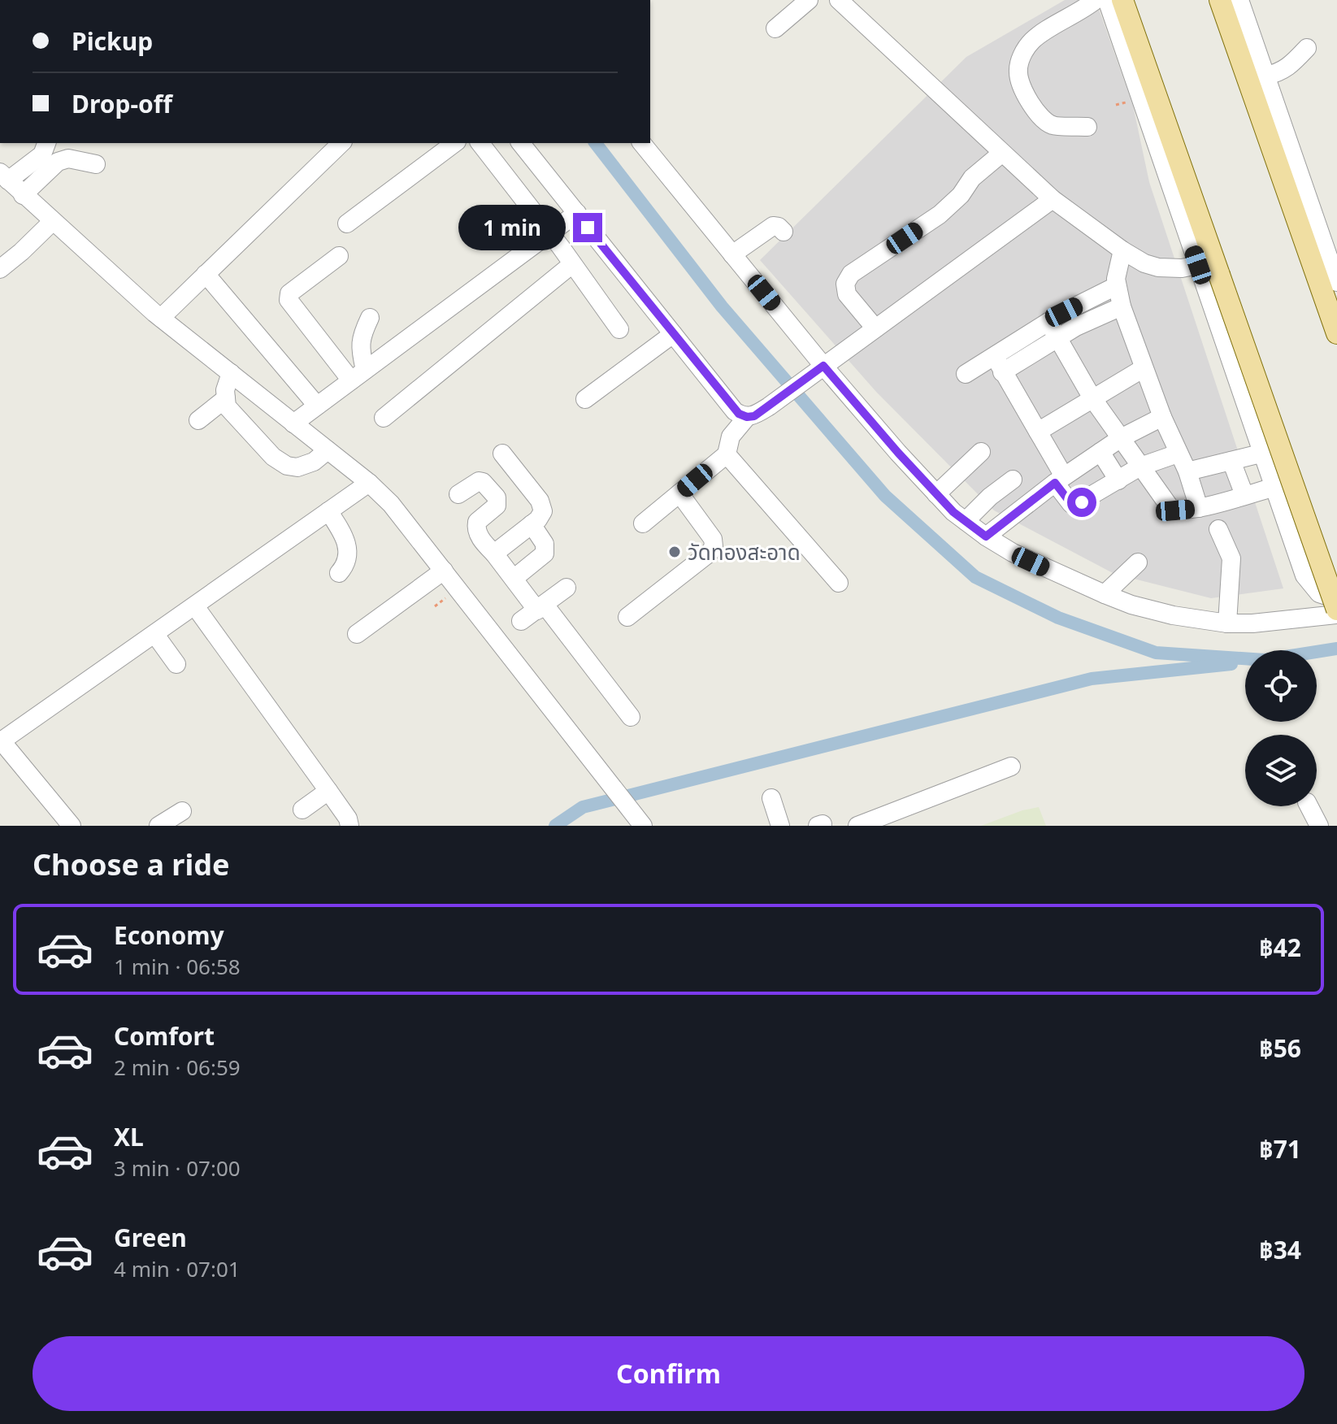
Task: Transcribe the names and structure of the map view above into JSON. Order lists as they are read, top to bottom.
{
  "places": ["วัดทองสะอาด"],
  "page": {
    "banner": ["Pickup", "Drop-off"],
    "bubble": "1 min",
    "heading": "Choose a ride",
    "list": [
      {
        "name": "Economy",
        "note": "1 min · 06:58",
        "value": "฿42"
      },
      {
        "name": "Comfort",
        "note": "2 min · 06:59",
        "value": "฿56"
      },
      {
        "name": "XL",
        "note": "3 min · 07:00",
        "value": "฿71"
      },
      {
        "name": "Green",
        "note": "4 min · 07:01",
        "value": "฿34"
      }
    ],
    "buttons": "Confirm"
  }
}
